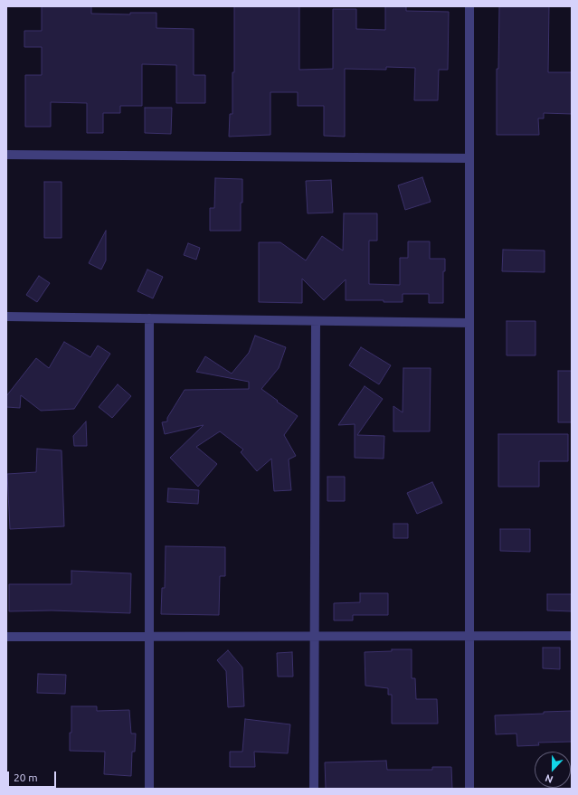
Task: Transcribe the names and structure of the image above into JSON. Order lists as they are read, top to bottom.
{
  "scale_bar": "20 m",
  "north": "bottom"
}
